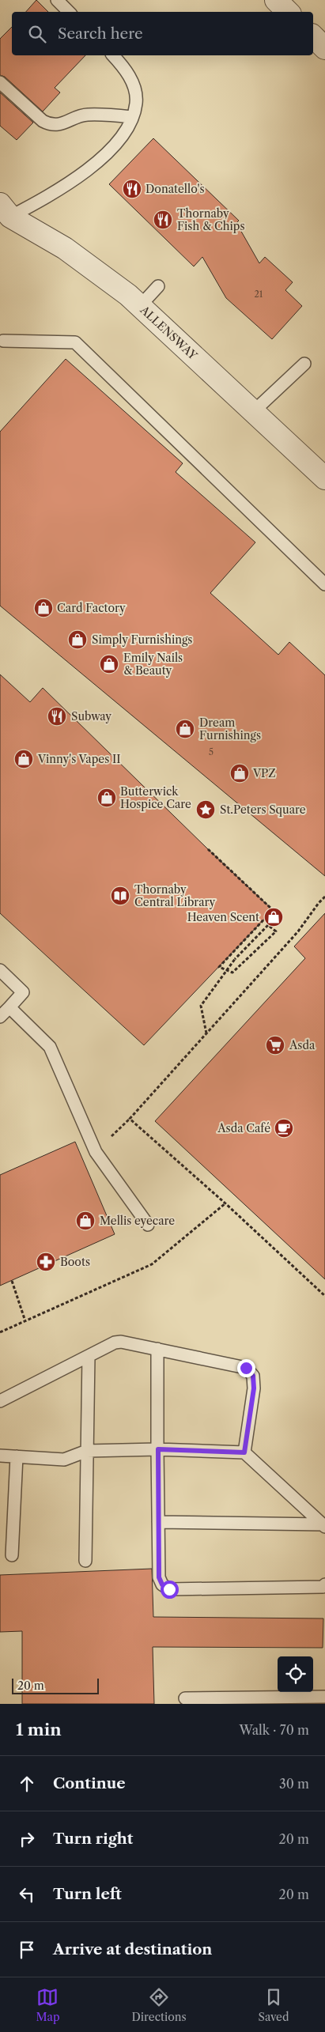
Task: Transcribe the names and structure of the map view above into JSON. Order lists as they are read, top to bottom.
{
  "streets": {
    "street": ["ALLENSWAY"]
  },
  "places": {
    "restaurant": ["Donatello's", "Thornaby Fish & Chips", "Subway"],
    "shop": [
      "Card Factory",
      "Simply Furnishings",
      "Emily Nails & Beauty",
      "Dream Furnishings",
      "Vinny's Vapes II",
      "VPZ",
      "Butterwick Hospice Care",
      "Heaven Scent",
      "Mellis eyecare"
    ],
    "place": ["St.Peters Square"],
    "library": ["Thornaby Central Library"],
    "supermarket": ["Asda"],
    "cafe": ["Asda Café"],
    "pharmacy": ["Boots"]
  },
  "house_numbers": ["21", "5"],
  "scale_bar": "20 m",
  "page": {
    "search": "Search here",
    "scale": "20 m",
    "heading": ["1 min", "Walk · 70 m"],
    "list": [
      ["Continue", "30 m"],
      ["Turn right", "20 m"],
      ["Turn left", "20 m"],
      "Arrive at destination"
    ],
    "nav": ["Map", "Directions", "Saved"]
  }
}
